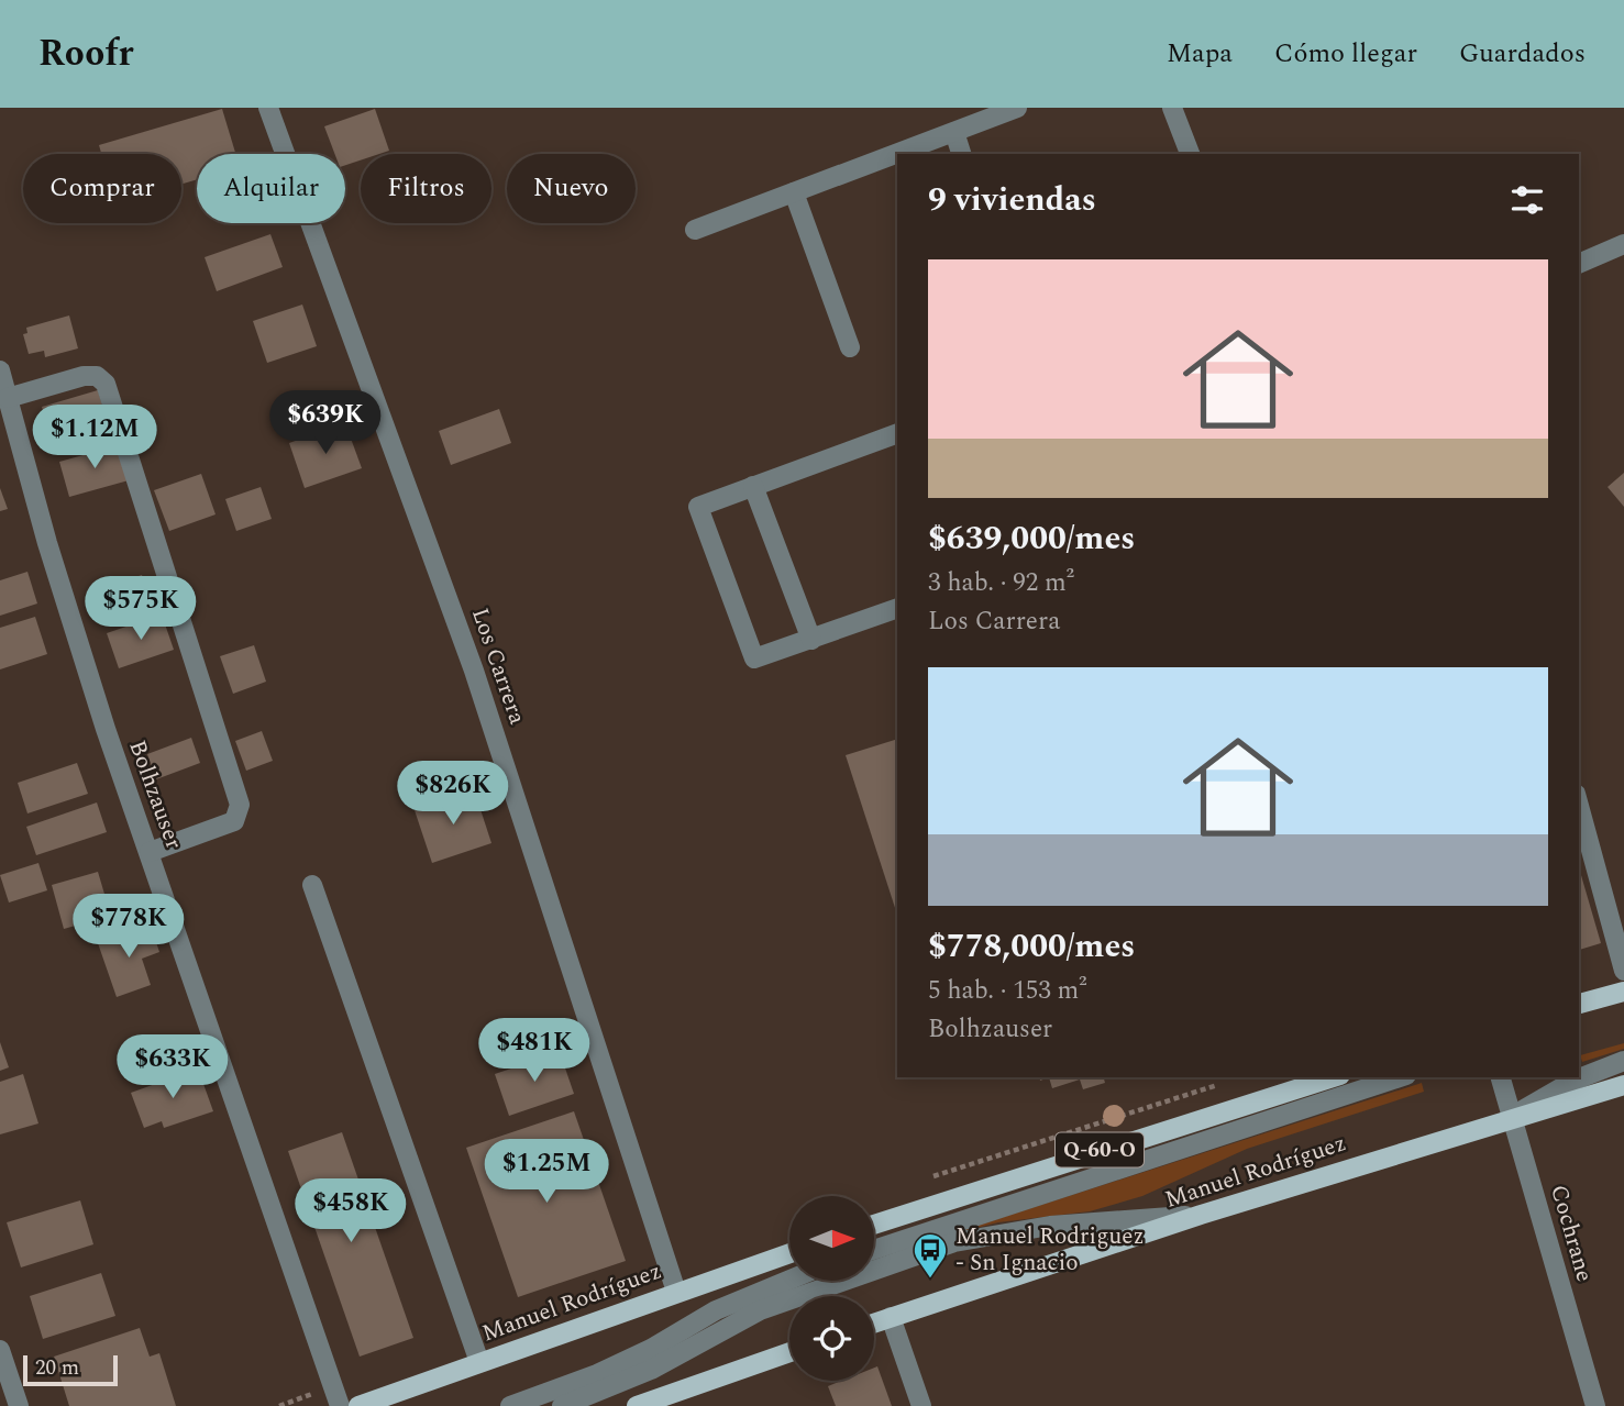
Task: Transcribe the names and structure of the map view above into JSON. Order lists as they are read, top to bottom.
{
  "streets": {
    "main road": ["Q-60-O", "Manuel Rodríguez"],
    "street": ["Los Carrera", "Bolhzauser", "Cochrane"]
  },
  "crossings": [
    ["Los Carrera", "Manuel Rodríguez"],
    ["Manuel Rodríguez", "Cochrane"]
  ],
  "places": {
    "bus stop": ["Manuel Rodriguez - Sn Ignacio"]
  },
  "scale_bar": "20 m",
  "north": "right",
  "page": {
    "header": "Roofr",
    "nav": ["Mapa", "Cómo llegar", "Guardados"],
    "chip": [
      "Comprar",
      "Alquilar",
      "Filtros",
      "Nuevo"
    ],
    "heading": "9 viviendas",
    "list": [
      {
        "name": "$639,000/mes",
        "note": "3 hab. · 92 m² · Los Carrera"
      },
      {
        "name": "$778,000/mes",
        "note": "5 hab. · 153 m² · Bolhzauser"
      }
    ],
    "price": [
      "$639K",
      "$1.12M",
      "$575K",
      "$826K",
      "$778K",
      "$481K",
      "$633K",
      "$1.25M",
      "$458K"
    ],
    "scale": "20 m"
  }
}
